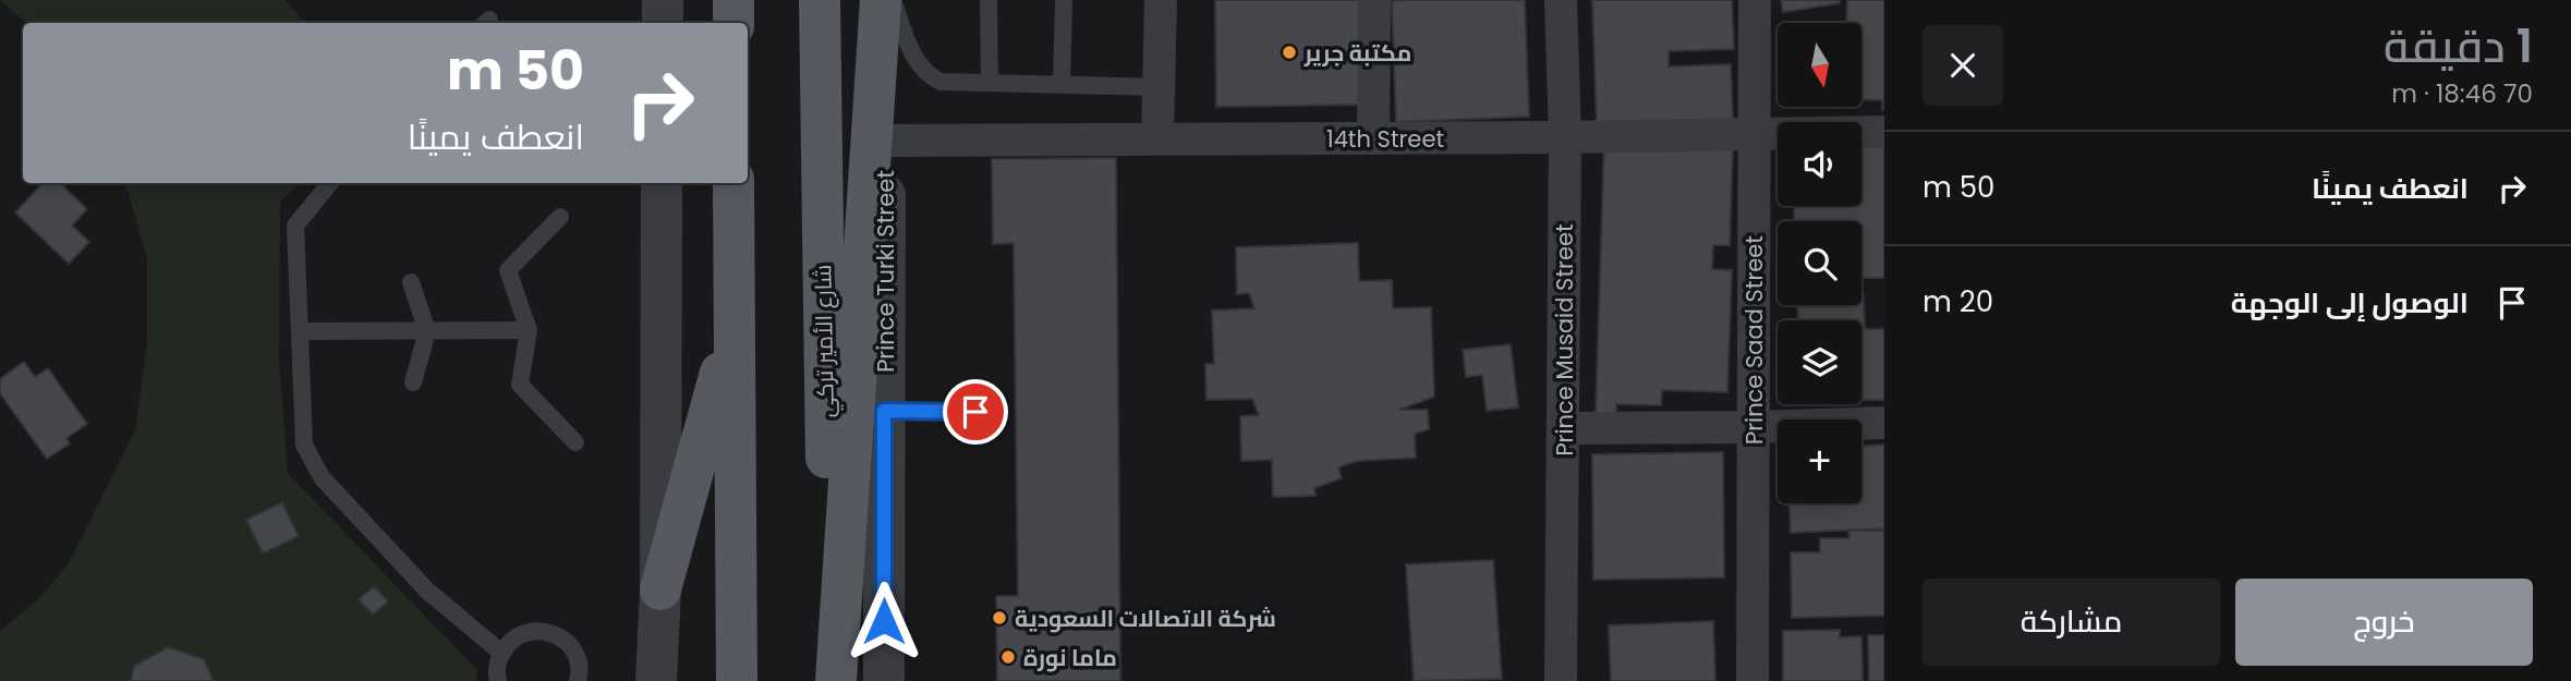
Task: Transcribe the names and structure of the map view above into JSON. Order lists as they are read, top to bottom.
{
  "streets": {
    "main road": ["شارع الأمير تركي"],
    "street": [
      "14th Street",
      "Prince Turki Street",
      "Prince Musaid Street",
      "Prince Saad Street"
    ]
  },
  "crossings": [
    ["14th Street", "Prince Turki Street"],
    ["14th Street", "Prince Musaid Street"],
    ["14th Street", "Prince Saad Street"]
  ],
  "places": ["مكتبة جرير", "شركة الاتصالات السعودية", "ماما نورة"],
  "north": "bottom",
  "page": {
    "heading": ["1 دقيقة", "70 m · 18:46"],
    "map_buttons": "+",
    "turn": ["50 m", "انعطف يمينًا"],
    "list": [
      {
        "name": "انعطف يمينًا",
        "value": "50 m"
      },
      {
        "name": "الوصول إلى الوجهة",
        "value": "20 m"
      }
    ],
    "buttons": ["خروج", "مشاركة"]
  }
}
